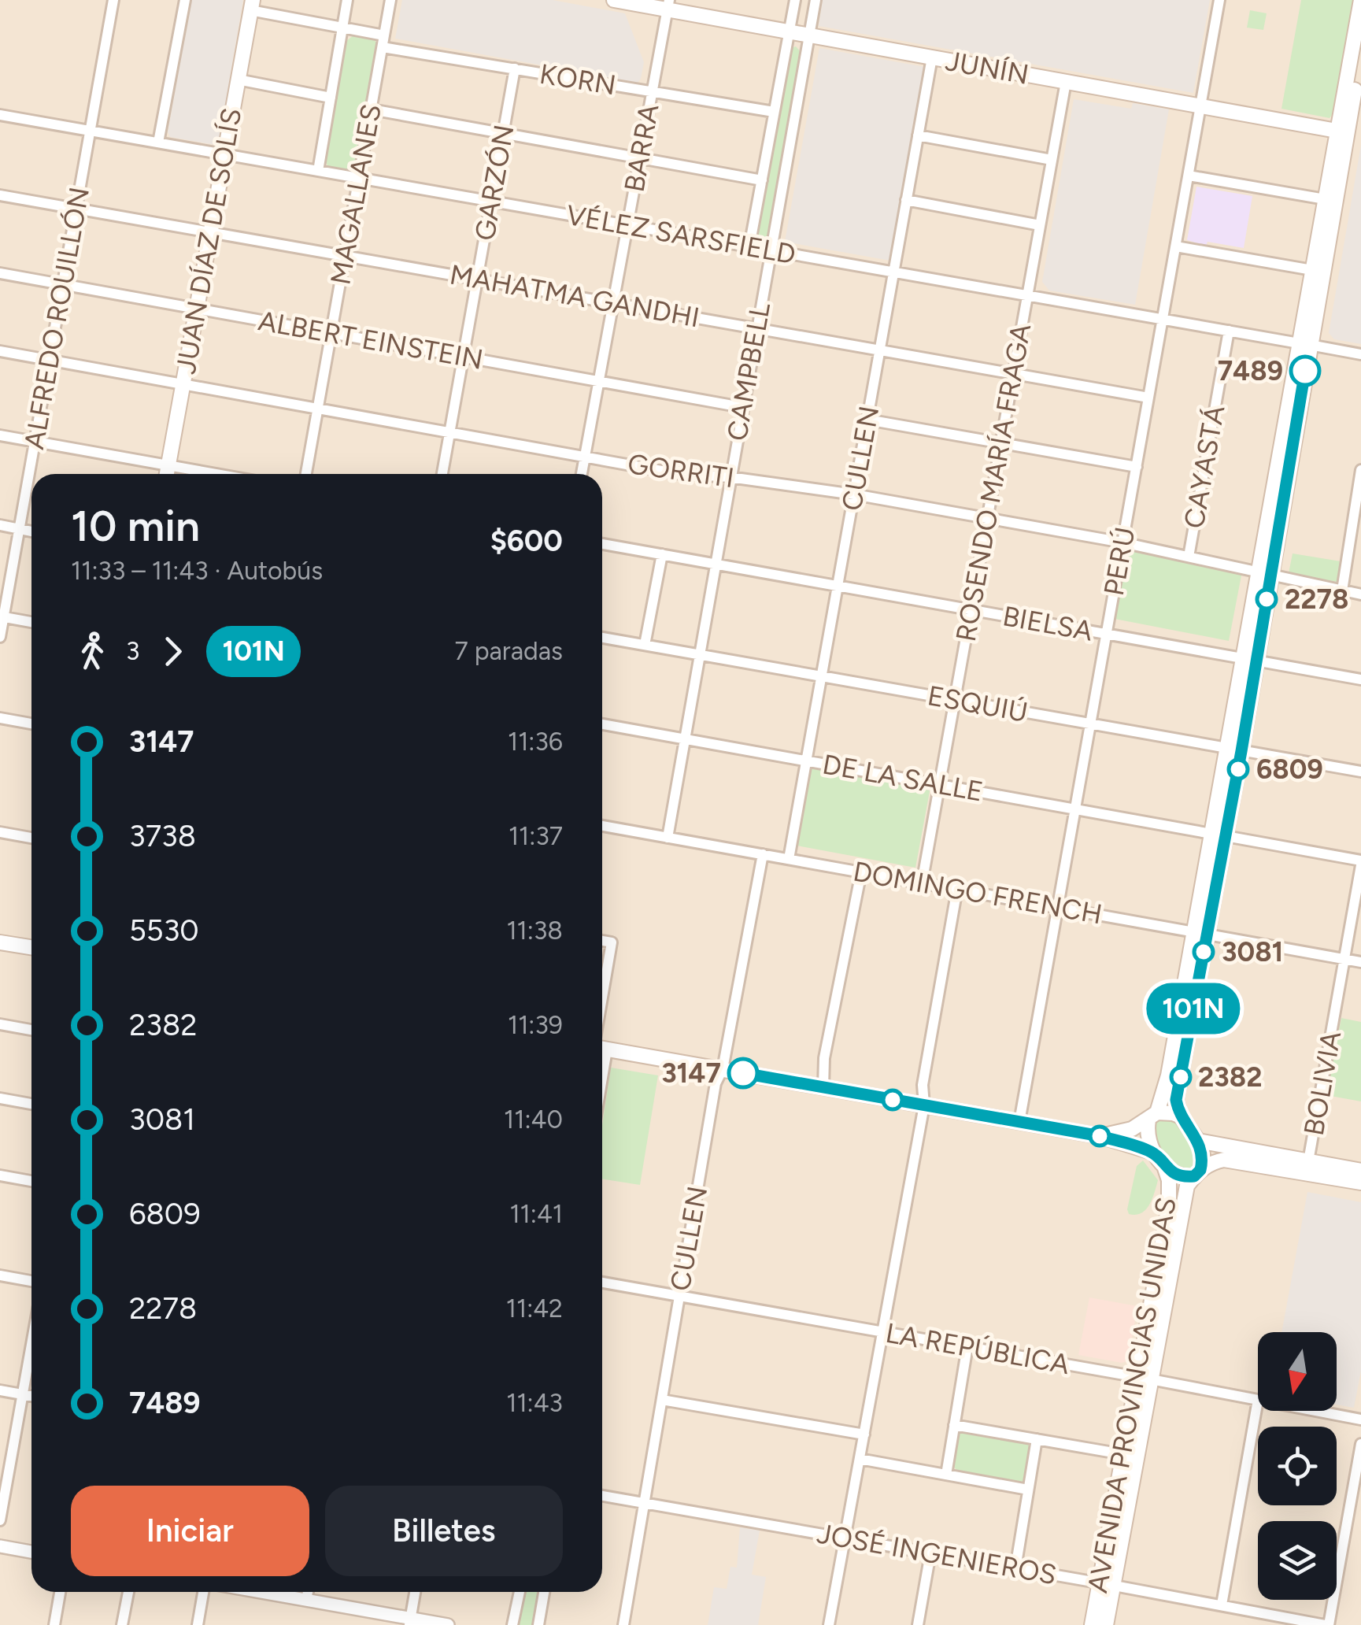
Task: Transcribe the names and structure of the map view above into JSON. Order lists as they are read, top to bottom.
{
  "streets": {
    "main road": ["JUNÍN", "JUAN DÍAZ DE SOLÍS", "AVENIDA PROVINCIAS UNIDAS"],
    "street": [
      "KORN",
      "BARRA",
      "GARZÓN",
      "MAGALLANES",
      "VÉLEZ SARSFIELD",
      "MAHATMA GANDHI",
      "ALFREDO ROUILLÓN",
      "ALBERT EINSTEIN",
      "CAMPBELL",
      "CULLEN",
      "CAYASTÁ",
      "GORRITI",
      "ROSENDO MARÍA FRAGA",
      "PERÚ",
      "BIELSA",
      "ESQUIÚ",
      "DE LA SALLE",
      "DOMINGO FRENCH",
      "BOLIVIA",
      "LA REPÚBLICA",
      "JOSÉ INGENIEROS"
    ]
  },
  "crossings": [
    ["JUNÍN", "BARRA"],
    ["JUNÍN", "CAMPBELL"],
    ["JUNÍN", "CULLEN"],
    ["JUNÍN", "ROSENDO MARÍA FRAGA"],
    ["JUNÍN", "PERÚ"],
    ["KORN", "BARRA"],
    ["KORN", "GARZÓN"],
    ["KORN", "MAGALLANES"],
    ["KORN", "JUAN DÍAZ DE SOLÍS"],
    ["BARRA", "VÉLEZ SARSFIELD"],
    ["BARRA", "MAHATMA GANDHI"],
    ["BARRA", "ALBERT EINSTEIN"],
    ["BARRA", "GORRITI"],
    ["GARZÓN", "VÉLEZ SARSFIELD"],
    ["GARZÓN", "MAHATMA GANDHI"],
    ["GARZÓN", "ALBERT EINSTEIN"],
    ["GARZÓN", "GORRITI"],
    ["MAGALLANES", "VÉLEZ SARSFIELD"],
    ["MAGALLANES", "MAHATMA GANDHI"],
    ["MAGALLANES", "ALBERT EINSTEIN"],
    ["MAGALLANES", "GORRITI"],
    ["VÉLEZ SARSFIELD", "JUAN DÍAZ DE SOLÍS"],
    ["VÉLEZ SARSFIELD", "ALFREDO ROUILLÓN"],
    ["VÉLEZ SARSFIELD", "CAMPBELL"],
    ["VÉLEZ SARSFIELD", "CULLEN"],
    ["VÉLEZ SARSFIELD", "CAYASTÁ"],
    ["VÉLEZ SARSFIELD", "ROSENDO MARÍA FRAGA"],
    ["VÉLEZ SARSFIELD", "PERÚ"],
    ["JUAN DÍAZ DE SOLÍS", "MAHATMA GANDHI"],
    ["JUAN DÍAZ DE SOLÍS", "ALBERT EINSTEIN"],
    ["JUAN DÍAZ DE SOLÍS", "GORRITI"],
    ["MAHATMA GANDHI", "ALFREDO ROUILLÓN"],
    ["MAHATMA GANDHI", "CAMPBELL"],
    ["MAHATMA GANDHI", "CULLEN"],
    ["MAHATMA GANDHI", "ROSENDO MARÍA FRAGA"],
    ["MAHATMA GANDHI", "PERÚ"],
    ["ALFREDO ROUILLÓN", "ALBERT EINSTEIN"],
    ["ALFREDO ROUILLÓN", "GORRITI"],
    ["ALBERT EINSTEIN", "CAMPBELL"],
    ["CAMPBELL", "GORRITI"],
    ["CAMPBELL", "BIELSA"],
    ["CAMPBELL", "ESQUIÚ"],
    ["CAMPBELL", "DE LA SALLE"],
    ["CAMPBELL", "DOMINGO FRENCH"],
    ["CULLEN", "GORRITI"],
    ["CULLEN", "BIELSA"],
    ["CULLEN", "ESQUIÚ"],
    ["CULLEN", "DE LA SALLE"],
    ["CULLEN", "DOMINGO FRENCH"],
    ["CULLEN", "LA REPÚBLICA"],
    ["CULLEN", "JOSÉ INGENIEROS"],
    ["CAYASTÁ", "GORRITI"],
    ["GORRITI", "ROSENDO MARÍA FRAGA"],
    ["GORRITI", "PERÚ"],
    ["ROSENDO MARÍA FRAGA", "BIELSA"],
    ["ROSENDO MARÍA FRAGA", "ESQUIÚ"],
    ["ROSENDO MARÍA FRAGA", "DE LA SALLE"],
    ["ROSENDO MARÍA FRAGA", "DOMINGO FRENCH"],
    ["PERÚ", "BIELSA"],
    ["PERÚ", "ESQUIÚ"],
    ["PERÚ", "DE LA SALLE"],
    ["PERÚ", "DOMINGO FRENCH"],
    ["DE LA SALLE", "BOLIVIA"],
    ["DOMINGO FRENCH", "BOLIVIA"],
    ["LA REPÚBLICA", "AVENIDA PROVINCIAS UNIDAS"],
    ["AVENIDA PROVINCIAS UNIDAS", "JOSÉ INGENIEROS"]
  ],
  "places": [
    "7489",
    "2278",
    "6809",
    "3081",
    "3147",
    "2382"
  ],
  "lines": ["bus line 101N"],
  "north": "bottom",
  "page": {
    "on_map": "101N",
    "heading": ["10 min", "11:33 – 11:43 · Autobús", "$600"],
    "legs": ["3", "101N", "7 paradas"],
    "list": [
      {
        "name": "3147",
        "value": "11:36"
      },
      {
        "name": "3738",
        "value": "11:37"
      },
      {
        "name": "5530",
        "value": "11:38"
      },
      {
        "name": "2382",
        "value": "11:39"
      },
      {
        "name": "3081",
        "value": "11:40"
      },
      {
        "name": "6809",
        "value": "11:41"
      },
      {
        "name": "2278",
        "value": "11:42"
      },
      {
        "name": "7489",
        "value": "11:43"
      }
    ],
    "buttons": ["Iniciar", "Billetes"]
  }
}
